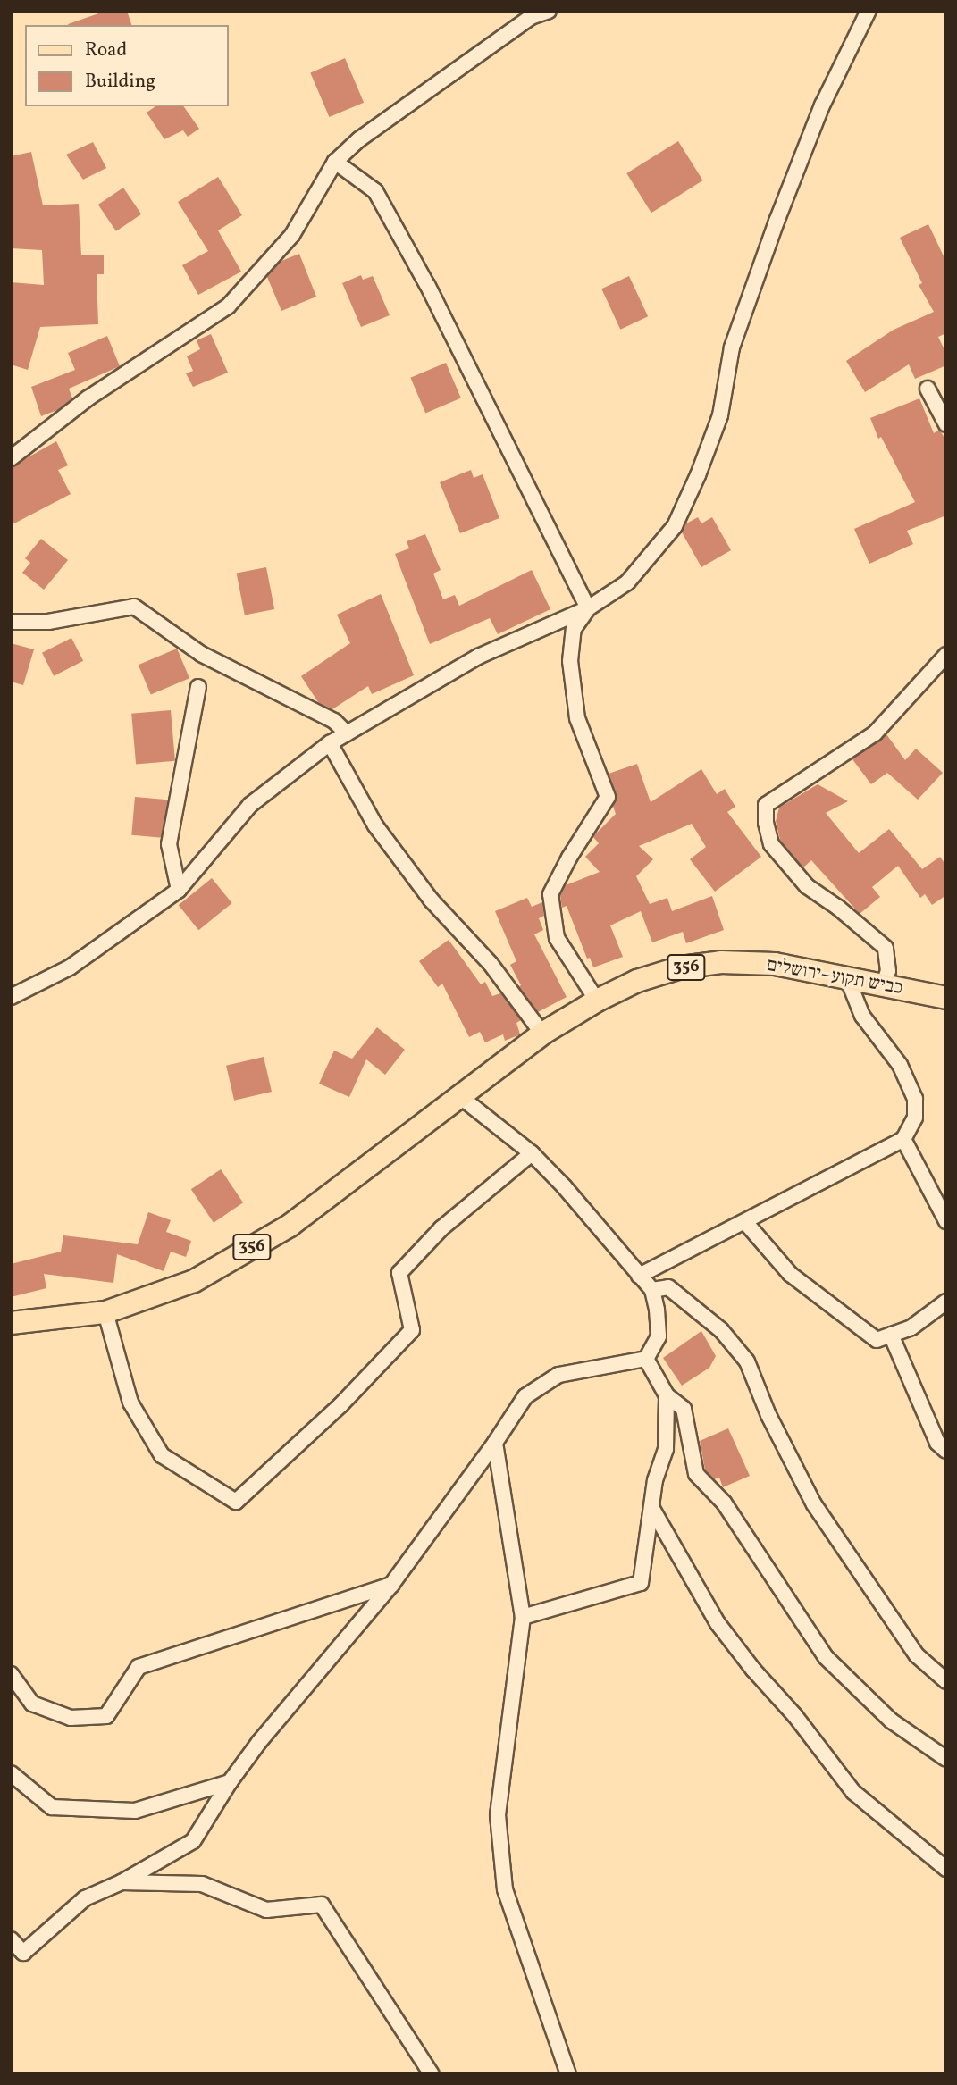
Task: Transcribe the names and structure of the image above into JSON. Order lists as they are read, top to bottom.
{
  "streets": {
    "main road": ["356", "כביש תקוע–ירושלים"]
  },
  "crossings": [
    ["356", "כביש תקוע–ירושלים"]
  ],
  "legend": ["Road", "Building"]
}
